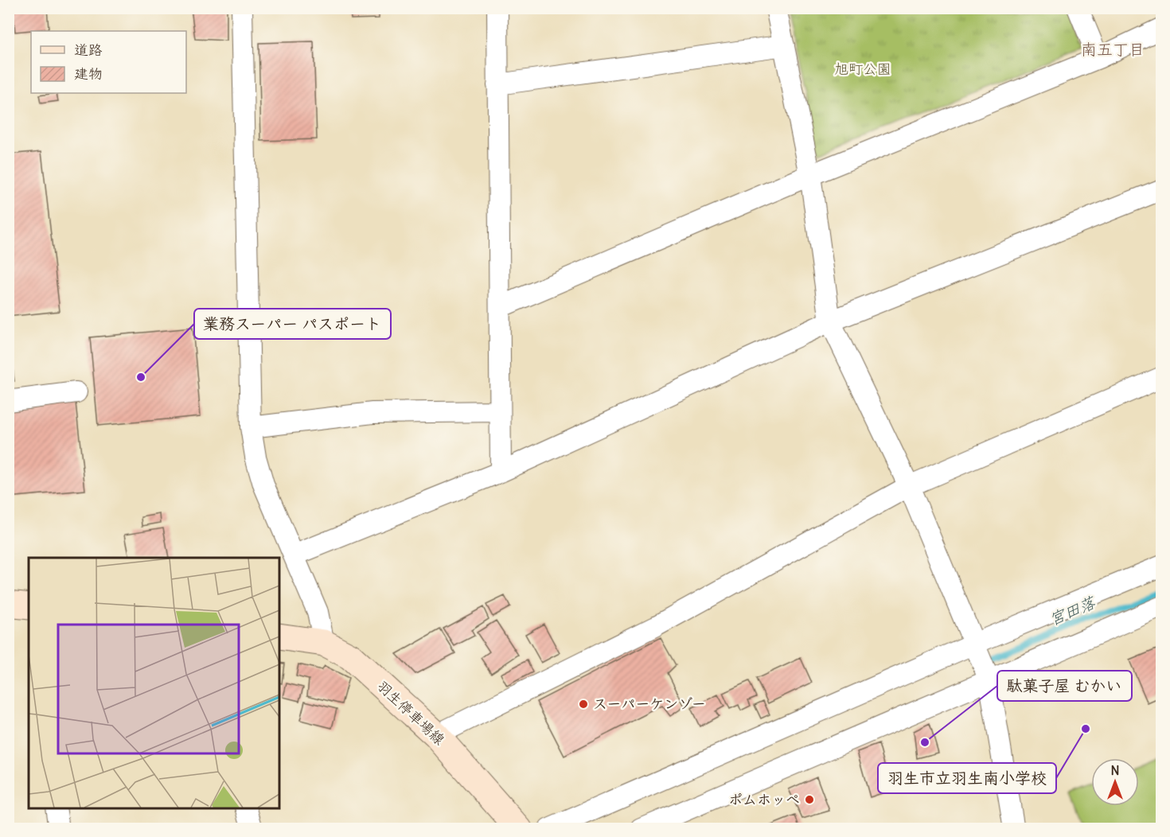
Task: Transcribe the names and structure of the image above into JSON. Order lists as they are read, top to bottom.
{
  "streets": {
    "main road": ["羽生停車場線"]
  },
  "districts": ["南五丁目"],
  "water": ["宮田落"],
  "parks": ["旭町公園"],
  "places": [
    "業務スーパー パスポート",
    "スーパーケンゾー",
    "羽生市立羽生南小学校",
    "駄菓子屋 むかい",
    "ポムホッペ"
  ],
  "legend": ["道路", "建物"],
  "north": "top"
}
